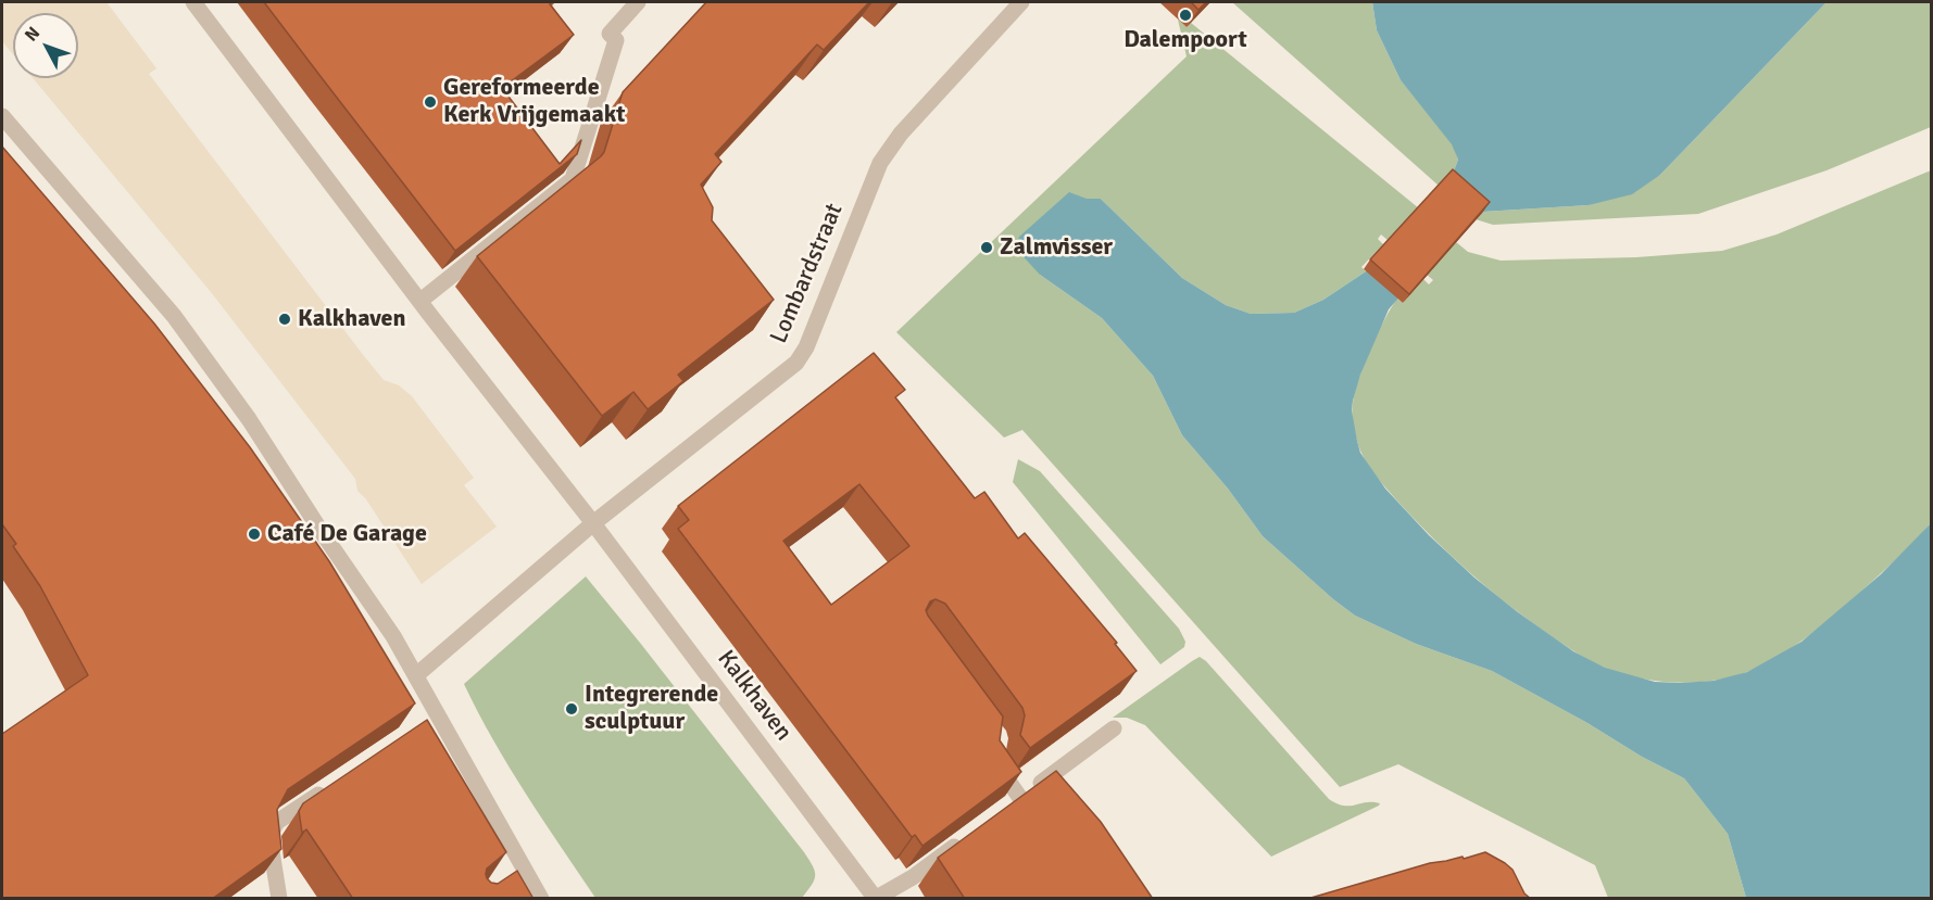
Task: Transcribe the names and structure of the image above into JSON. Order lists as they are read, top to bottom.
{
  "streets": {
    "street": ["Lombardstraat", "Kalkhaven"]
  },
  "crossings": [
    ["Lombardstraat", "Kalkhaven"]
  ],
  "places": [
    "Dalempoort",
    "Gereformeerde Kerk Vrijgemaakt",
    "Zalmvisser",
    "Kalkhaven",
    "Café De Garage",
    "Integrerende sculptuur"
  ],
  "north": "top left"
}
